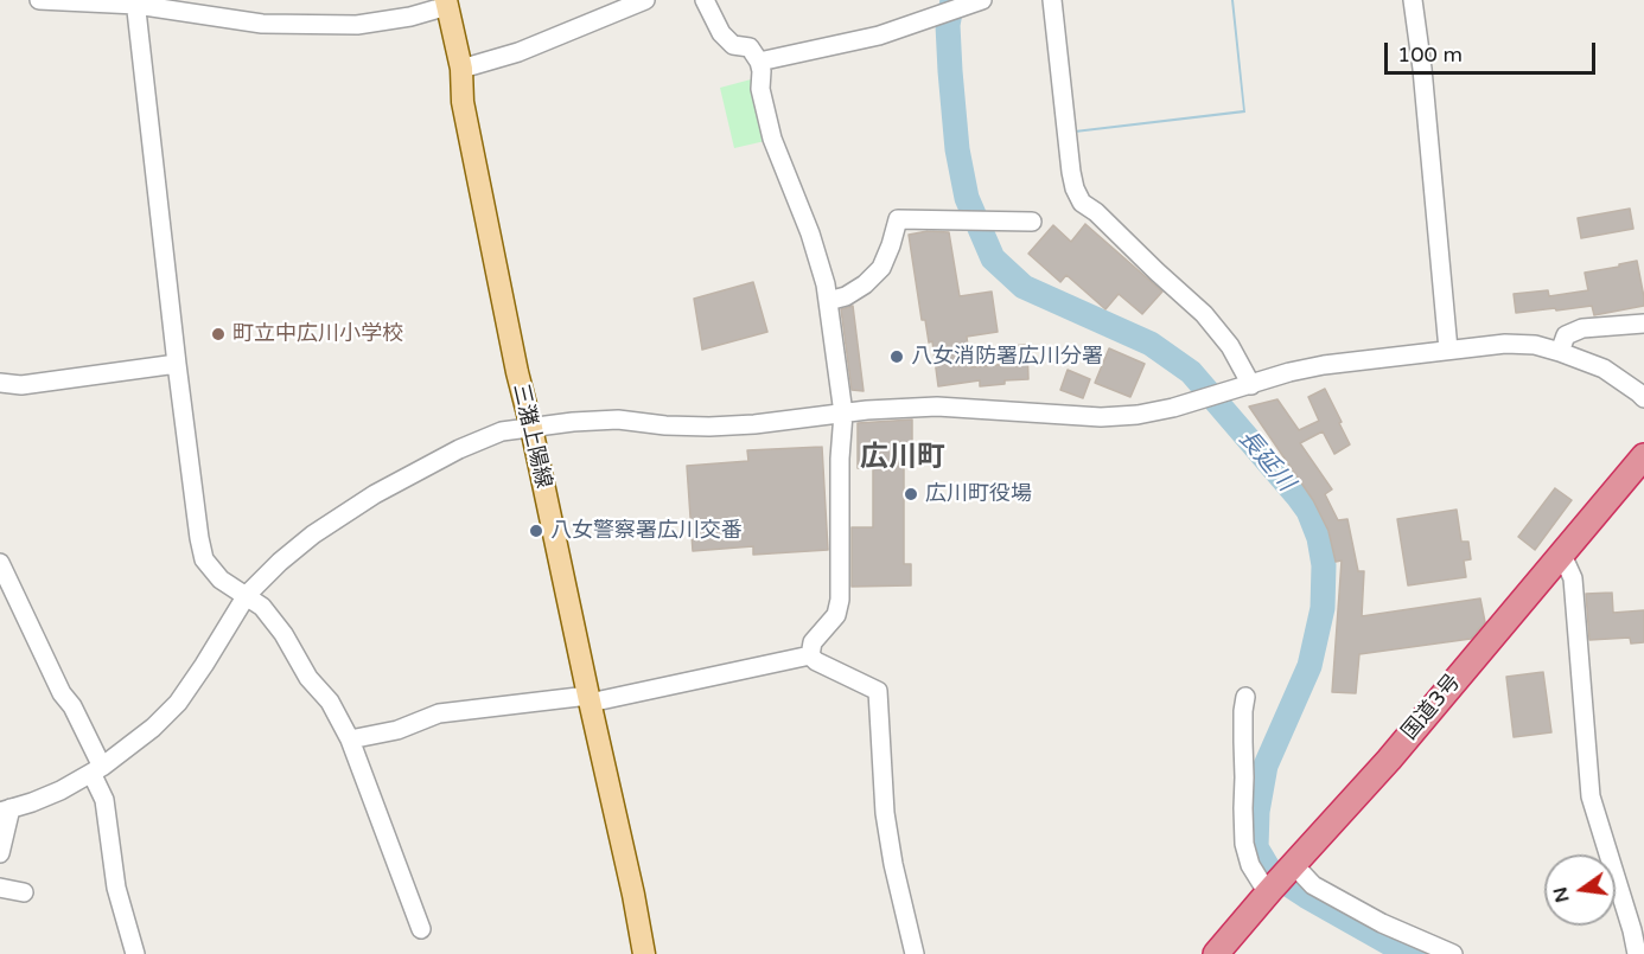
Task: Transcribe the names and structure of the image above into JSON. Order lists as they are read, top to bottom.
{
  "streets": {
    "highway": ["国道3号"],
    "main road": ["三潴上陽線"]
  },
  "districts": ["広川町"],
  "water": ["長延川"],
  "places": [
    "町立中広川小学校",
    "八女消防署広川分署",
    "広川町役場",
    "八女警察署広川交番"
  ],
  "scale_bar": "100 m",
  "north": "left"
}
